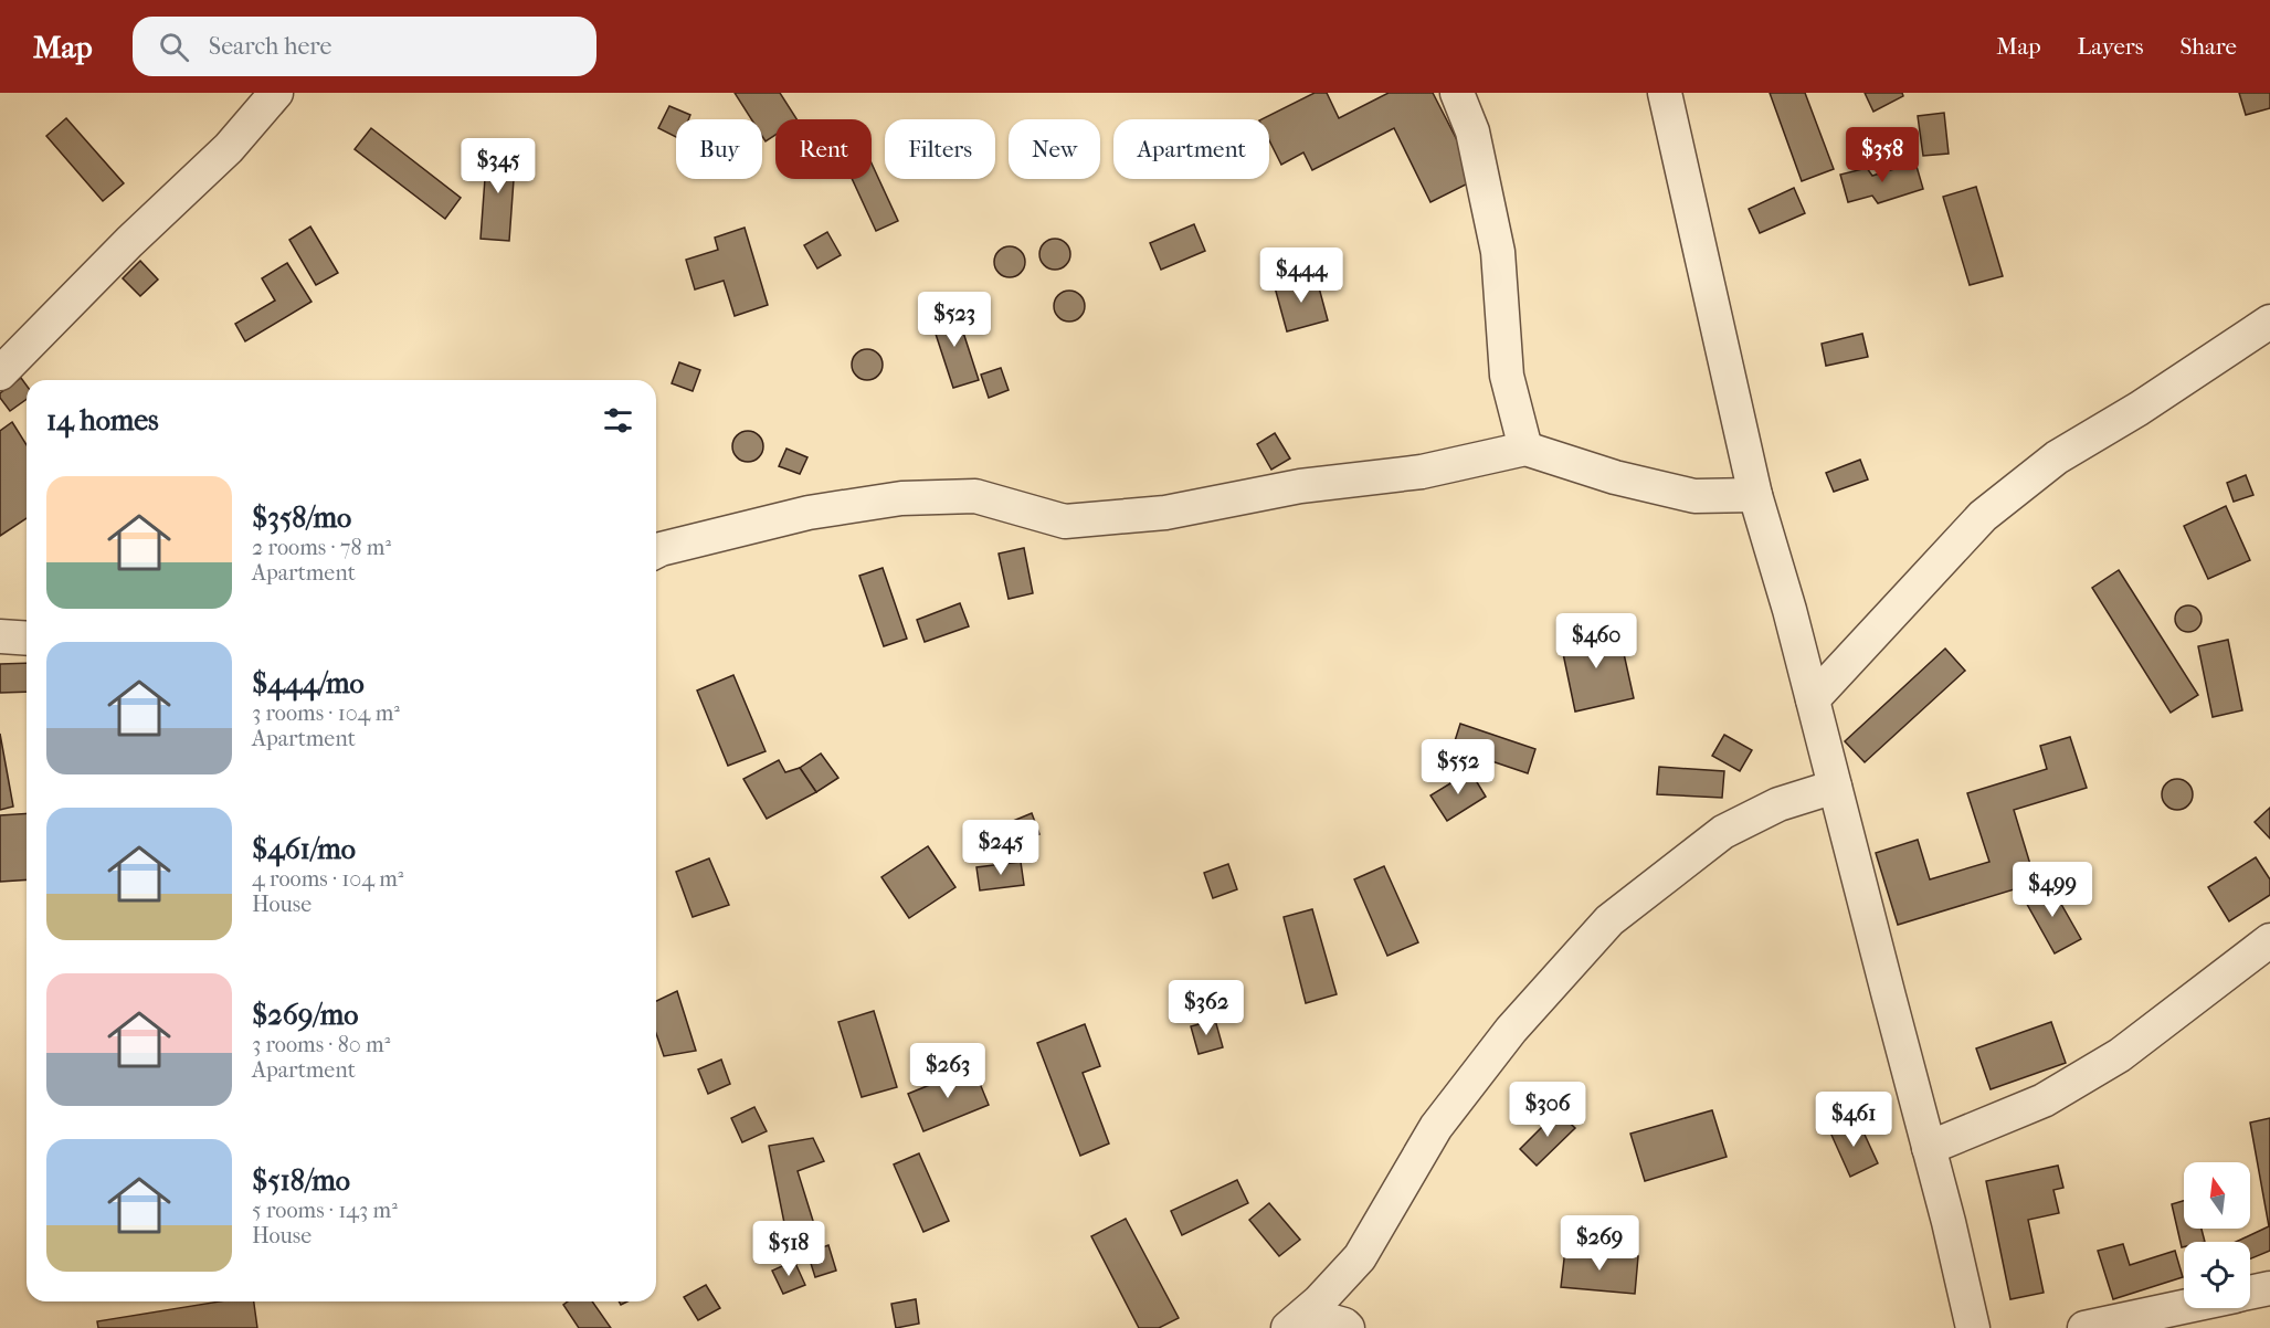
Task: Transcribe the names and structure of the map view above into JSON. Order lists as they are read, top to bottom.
{
  "north": "top",
  "page": {
    "header": "Map",
    "search": "Search here",
    "nav": ["Map", "Layers", "Share"],
    "chip": [
      "Buy",
      "Rent",
      "Filters",
      "New",
      "Apartment"
    ],
    "price": [
      "$358",
      "$345",
      "$444",
      "$523",
      "$460",
      "$552",
      "$245",
      "$499",
      "$362",
      "$263",
      "$306",
      "$461",
      "$269",
      "$518"
    ],
    "heading": "14 homes",
    "list": [
      {
        "name": "$358/mo",
        "note": "2 rooms · 78 m² · Apartment"
      },
      {
        "name": "$444/mo",
        "note": "3 rooms · 104 m² · Apartment"
      },
      {
        "name": "$461/mo",
        "note": "4 rooms · 104 m² · House"
      },
      {
        "name": "$269/mo",
        "note": "3 rooms · 80 m² · Apartment"
      },
      {
        "name": "$518/mo",
        "note": "5 rooms · 143 m² · House"
      }
    ]
  }
}
